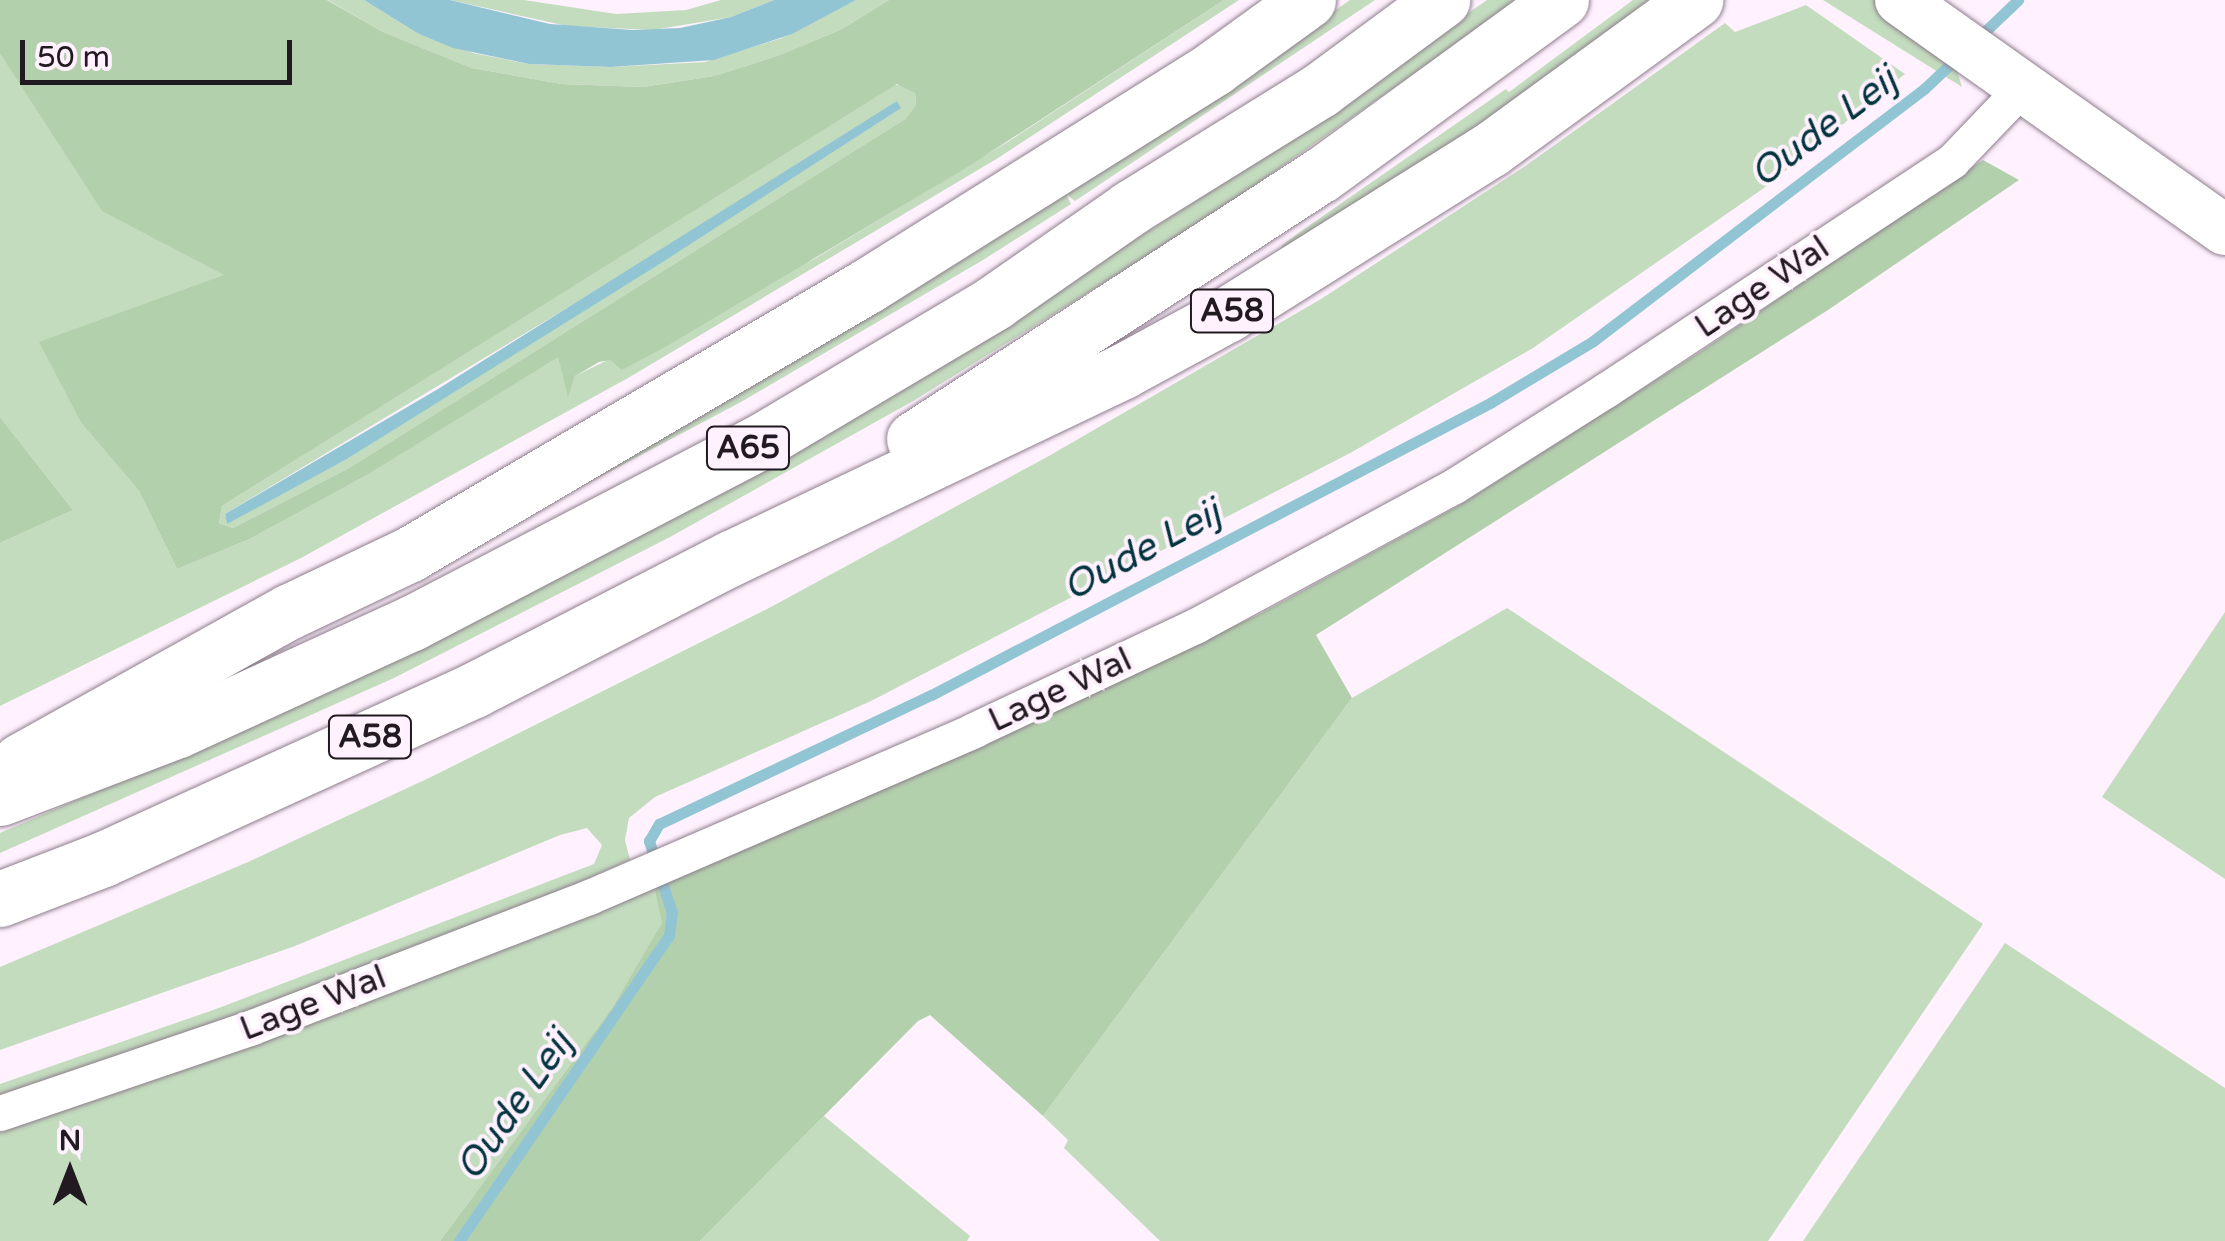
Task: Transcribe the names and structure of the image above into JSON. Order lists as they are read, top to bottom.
{
  "streets": {
    "highway": ["A58", "A65"],
    "street": ["Lage Wal"]
  },
  "crossings": [
    ["A58", "A65"]
  ],
  "water": ["Oude Leij"],
  "scale_bar": "50 m",
  "north": "top"
}
